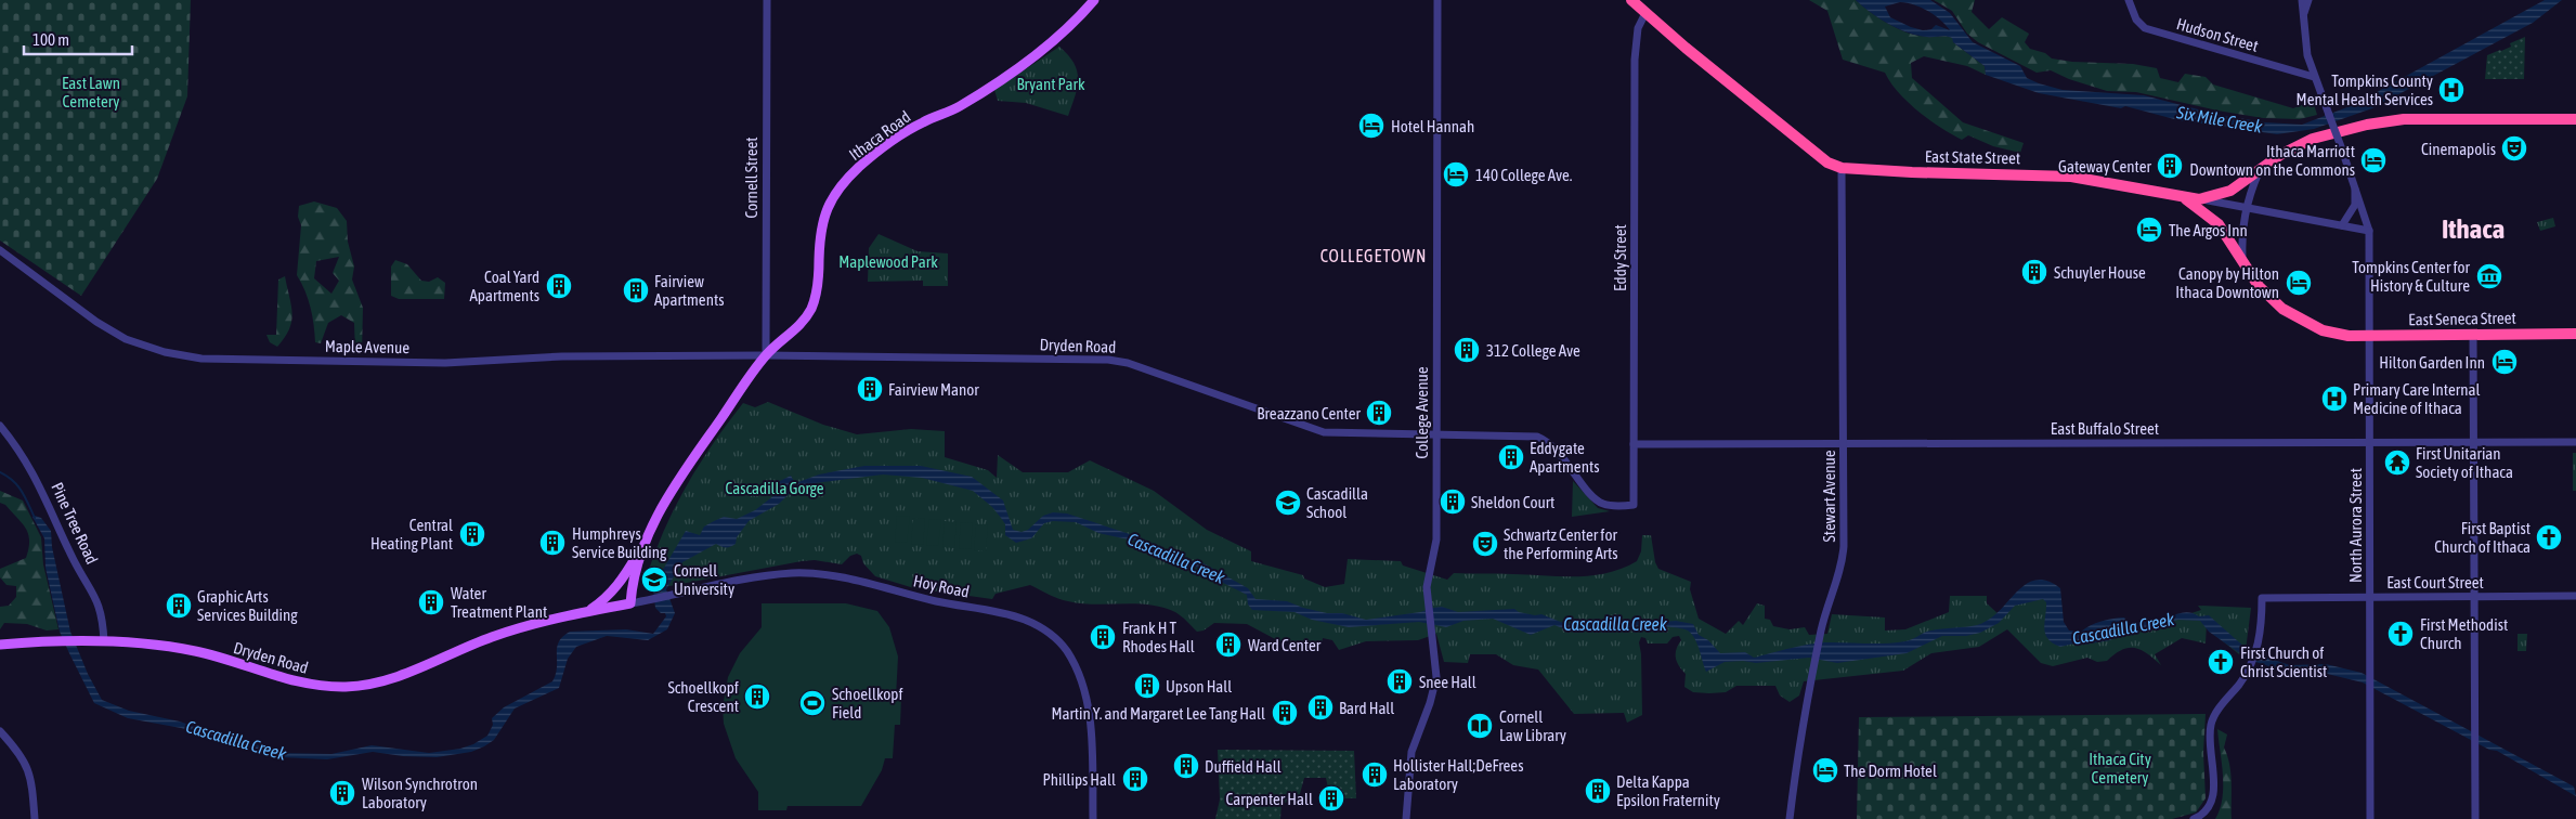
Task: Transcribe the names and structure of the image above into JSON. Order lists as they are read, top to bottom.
{
  "streets": {
    "highway": ["East State Street", "East Seneca Street"],
    "main road": ["Ithaca Road", "Dryden Road"],
    "street": [
      "Hudson Street",
      "Cornell Street",
      "Eddy Street",
      "Maple Avenue",
      "College Avenue",
      "East Buffalo Street",
      "Stewart Avenue",
      "Pine Tree Road",
      "North Aurora Street",
      "East Court Street",
      "Hoy Road"
    ]
  },
  "crossings": [
    ["Hudson Street", "North Aurora Street"],
    ["Ithaca Road", "Cornell Street"],
    ["Ithaca Road", "Dryden Road"],
    ["Ithaca Road", "Maple Avenue"],
    ["East State Street", "Eddy Street"],
    ["East State Street", "East Seneca Street"],
    ["East State Street", "Stewart Avenue"],
    ["East State Street", "North Aurora Street"],
    ["Cornell Street", "Dryden Road"],
    ["Cornell Street", "Maple Avenue"],
    ["Eddy Street", "Dryden Road"],
    ["Eddy Street", "East Buffalo Street"],
    ["East Seneca Street", "North Aurora Street"],
    ["Dryden Road", "Maple Avenue"],
    ["Dryden Road", "College Avenue"],
    ["Dryden Road", "Pine Tree Road"],
    ["Dryden Road", "Hoy Road"],
    ["East Buffalo Street", "Stewart Avenue"],
    ["East Buffalo Street", "North Aurora Street"],
    ["North Aurora Street", "East Court Street"]
  ],
  "districts": ["Ithaca", "COLLEGETOWN"],
  "water": ["Six Mile Creek", "Cascadilla Creek"],
  "parks": [
    "East Lawn Cemetery",
    "Bryant Park",
    "Maplewood Park",
    "Cascadilla Gorge",
    "Ithaca City Cemetery"
  ],
  "places": {
    "hospital": ["Tompkins County Mental Health Services", "Primary Care Internal Medicine of Ithaca"],
    "hotel": [
      "Hotel Hannah",
      "Ithaca Marriott Downtown on the Commons",
      "140 College Ave.",
      "The Argos Inn",
      "Canopy by Hilton Ithaca Downtown",
      "Hilton Garden Inn",
      "The Dorm Hotel"
    ],
    "theatre": ["Cinemapolis", "Schwartz Center for the Performing Arts"],
    "building": [
      "Gateway Center",
      "Schuyler House",
      "Coal Yard Apartments",
      "Fairview Apartments",
      "312 College Ave",
      "Fairview Manor",
      "Breazzano Center",
      "Eddygate Apartments",
      "Sheldon Court",
      "Central Heating Plant",
      "Humphreys Service Building",
      "Water Treatment Plant",
      "Graphic Arts Services Building",
      "Frank H T Rhodes Hall",
      "Ward Center",
      "Snee Hall",
      "Upson Hall",
      "Schoellkopf Crescent",
      "Bard Hall",
      "Martin Y. and Margaret Lee Tang Hall",
      "Duffield Hall",
      "Hollister Hall;DeFrees Laboratory",
      "Phillips Hall",
      "Delta Kappa Epsilon Fraternity",
      "Wilson Synchrotron Laboratory",
      "Carpenter Hall"
    ],
    "museum": ["Tompkins Center for History & Culture"],
    "temple": ["First Unitarian Society of Ithaca"],
    "school or university": ["Cascadilla School", "Cornell University"],
    "church": ["First Baptist Church of Ithaca", "First Methodist Church", "First Church of Christ Scientist"],
    "sports": ["Schoellkopf Field"],
    "library": ["Cornell Law Library"]
  },
  "scale_bar": "100 m"
}
